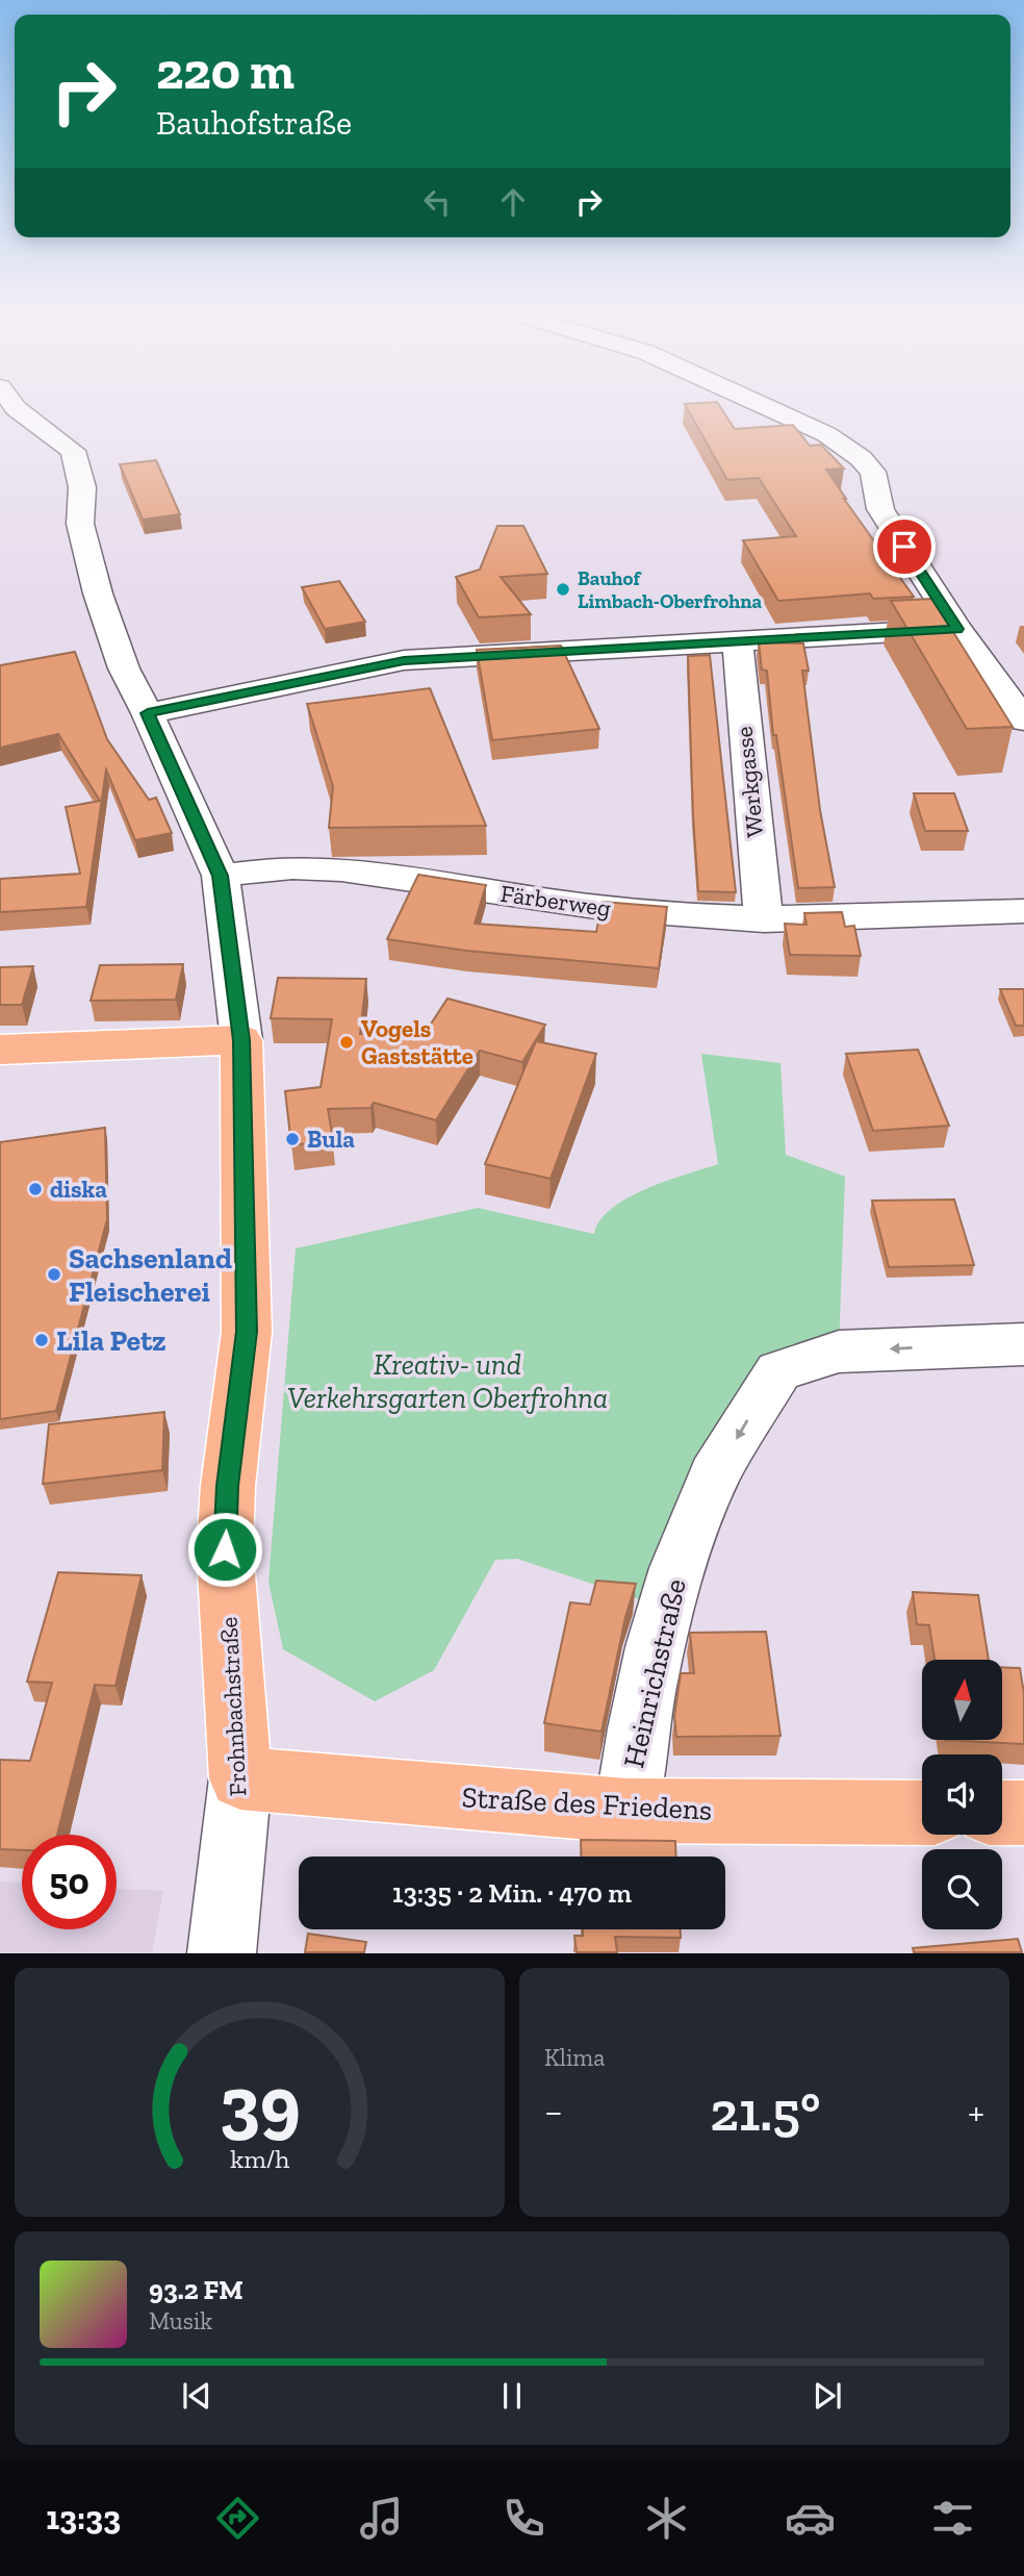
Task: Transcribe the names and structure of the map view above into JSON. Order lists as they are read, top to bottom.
{
  "streets": {
    "main road": ["Frohnbachstraße", "Straße des Friedens"],
    "street": ["Werkgasse", "Färberweg", "Heinrichstraße"]
  },
  "crossings": [
    ["Werkgasse", "Färberweg"],
    ["Färberweg", "Frohnbachstraße"],
    ["Heinrichstraße", "Straße des Friedens"],
    ["Frohnbachstraße", "Straße des Friedens"]
  ],
  "one_way": ["Heinrichstraße"],
  "parks": ["Kreativ- und Verkehrsgarten Oberfrohna"],
  "places": [
    "Bauhof Limbach-Oberfrohna",
    "Vogels Gaststätte",
    "Bula",
    "diska",
    "Sachsenland Fleischerei",
    "Lila Petz"
  ],
  "north": "top",
  "page": {
    "turn": ["220 m", "Bauhofstraße"],
    "limit": "50",
    "trip": "13:35 · 2 Min. · 470 m",
    "tile": "Klima",
    "heat": ["−", "21.5°", "+"],
    "song": ["93.2 FM", "Musik"],
    "tabs": "13:33",
    "gauge": ["39", "km/h"]
  }
}
